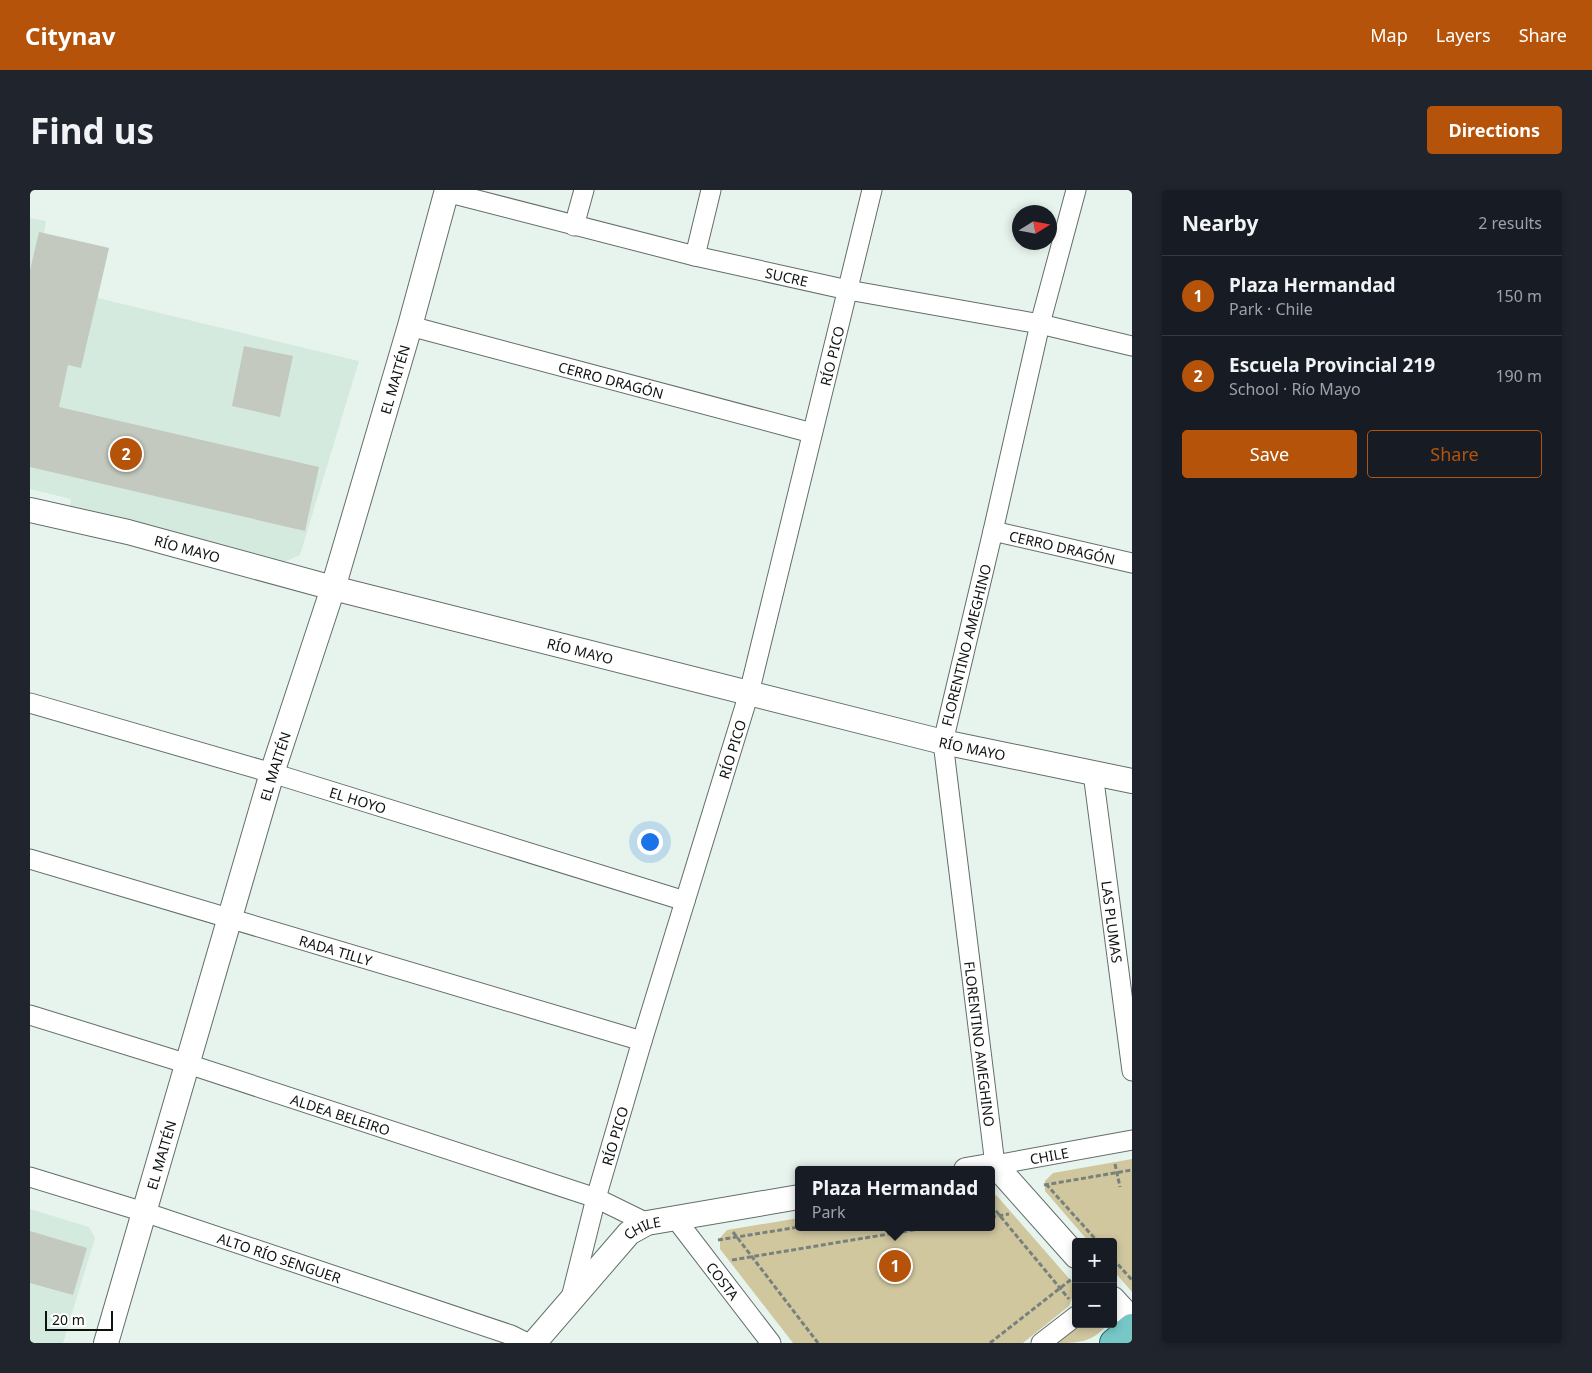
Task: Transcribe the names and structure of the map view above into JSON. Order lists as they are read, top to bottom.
{
  "streets": {
    "street": [
      "SUCRE",
      "RÍO PICO",
      "EL MAITÉN",
      "CERRO DRAGÓN",
      "RÍO MAYO",
      "FLORENTINO AMEGHINO",
      "EL HOYO",
      "LAS PLUMAS",
      "RADA TILLY",
      "ALDEA BELEIRO",
      "CHILE",
      "ALTO RÍO SENGUER",
      "COSTA"
    ]
  },
  "crossings": [
    ["SUCRE", "RÍO PICO"],
    ["SUCRE", "EL MAITÉN"],
    ["SUCRE", "FLORENTINO AMEGHINO"],
    ["RÍO PICO", "CERRO DRAGÓN"],
    ["RÍO PICO", "RÍO MAYO"],
    ["RÍO PICO", "EL HOYO"],
    ["RÍO PICO", "RADA TILLY"],
    ["RÍO PICO", "ALDEA BELEIRO"],
    ["RÍO PICO", "CHILE"],
    ["EL MAITÉN", "CERRO DRAGÓN"],
    ["EL MAITÉN", "RÍO MAYO"],
    ["EL MAITÉN", "EL HOYO"],
    ["EL MAITÉN", "RADA TILLY"],
    ["EL MAITÉN", "ALDEA BELEIRO"],
    ["EL MAITÉN", "ALTO RÍO SENGUER"],
    ["CERRO DRAGÓN", "FLORENTINO AMEGHINO"],
    ["RÍO MAYO", "FLORENTINO AMEGHINO"],
    ["RÍO MAYO", "LAS PLUMAS"],
    ["FLORENTINO AMEGHINO", "CHILE"],
    ["ALDEA BELEIRO", "CHILE"],
    ["CHILE", "COSTA"]
  ],
  "scale_bar": "20 m",
  "north": "right",
  "page": {
    "header": "Citynav",
    "nav": ["Map", "Layers", "Share"],
    "buttons": [
      "Directions",
      ["Save", "Share"]
    ],
    "title": "Find us",
    "heading": ["Nearby", "2 results"],
    "list": [
      {
        "mark": "1",
        "name": "Plaza Hermandad",
        "note": "Park · Chile",
        "value": "150 m"
      },
      {
        "mark": "2",
        "name": "Escuela Provincial 219",
        "note": "School · Río Mayo",
        "value": "190 m"
      }
    ],
    "pins": ["2", "1"],
    "popup": ["Plaza Hermandad", "Park"],
    "map_buttons": ["+", "−"],
    "scale": "20 m"
  }
}
